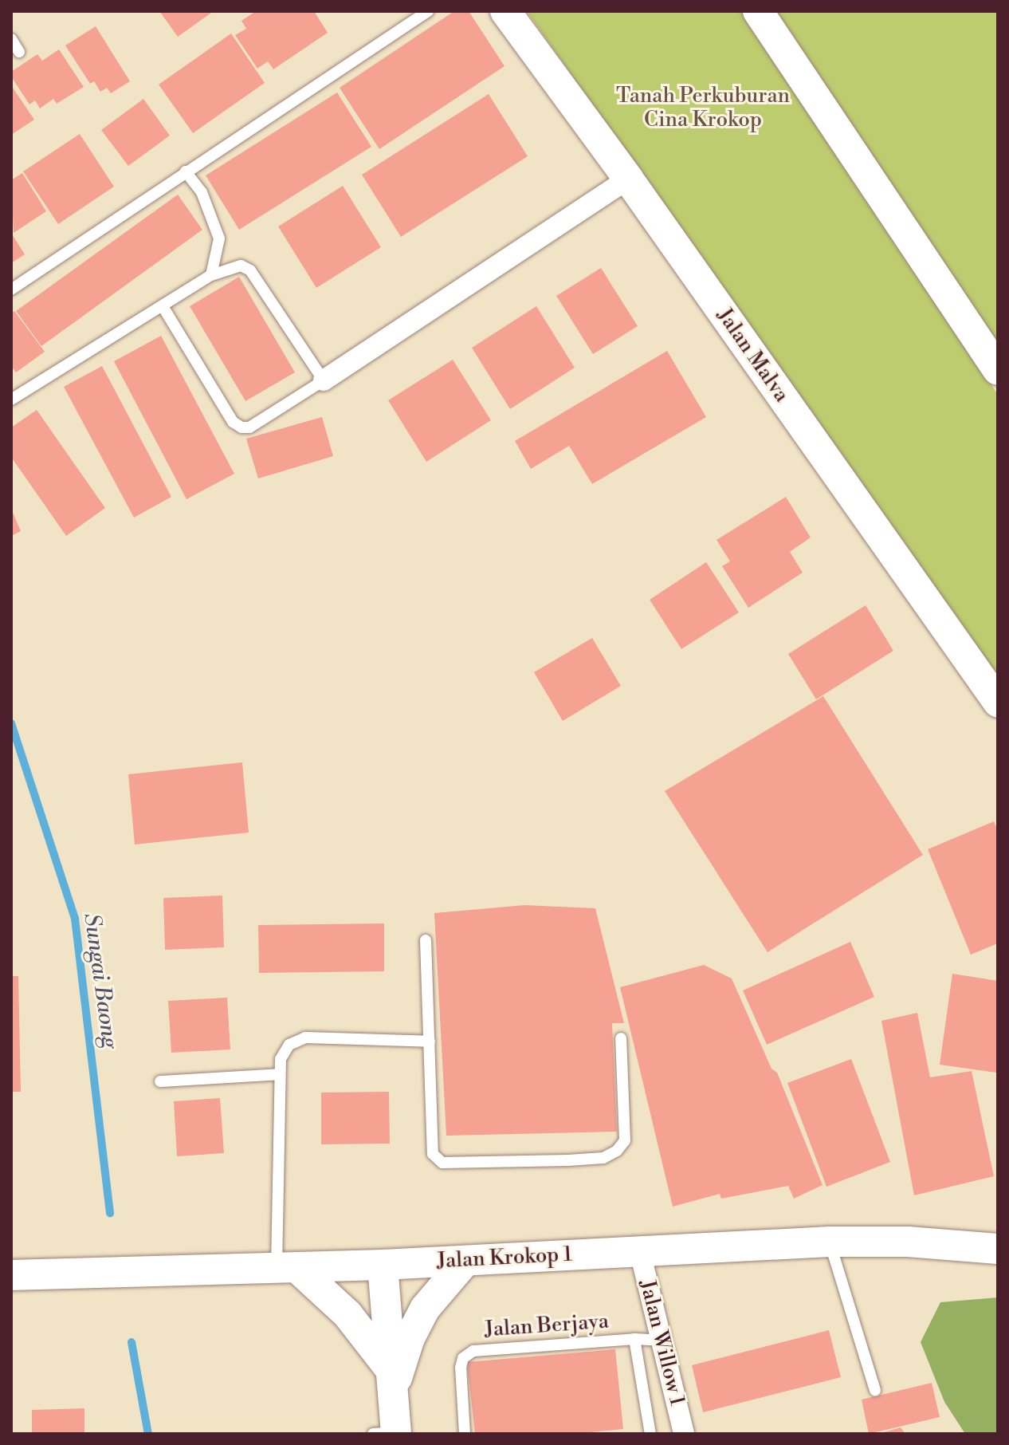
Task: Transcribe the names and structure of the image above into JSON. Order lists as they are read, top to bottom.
{
  "streets": {
    "street": ["Jalan Malva", "Jalan Krokop 1", "Jalan Willow 1"],
    "lane": ["Jalan Berjaya"]
  },
  "crossings": [
    ["Jalan Krokop 1", "Jalan Willow 1"],
    ["Jalan Berjaya", "Jalan Willow 1"]
  ],
  "water": ["Sungai Baong"],
  "parks": ["Tanah Perkuburan Cina Krokop"]
}
